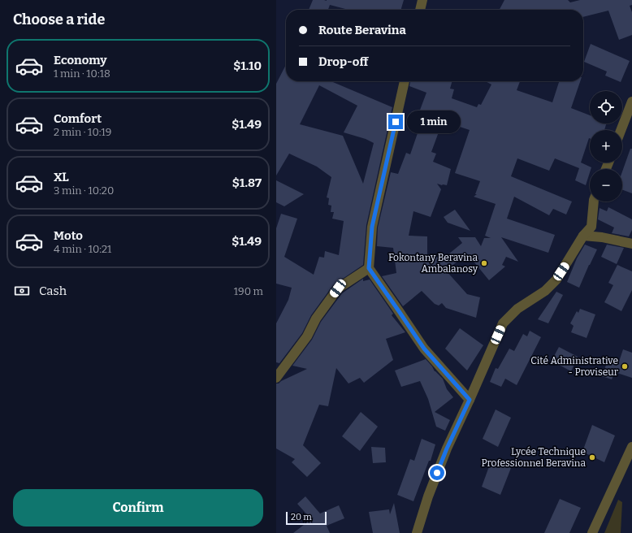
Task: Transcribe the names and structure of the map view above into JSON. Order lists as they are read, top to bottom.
{
  "places": ["Fokontany Beravina Ambalanosy", "Cité Administrative - Proviseur", "Lycée Technique Professionnel Beravina"],
  "scale_bar": "20 m",
  "page": {
    "heading": "Choose a ride",
    "banner": ["Route Beravina", "Drop-off"],
    "list": [
      {
        "name": "Economy",
        "note": "1 min · 10:18",
        "value": "$1.10"
      },
      {
        "name": "Comfort",
        "note": "2 min · 10:19",
        "value": "$1.49"
      },
      {
        "name": "XL",
        "note": "3 min · 10:20",
        "value": "$1.87"
      },
      {
        "name": "Moto",
        "note": "4 min · 10:21",
        "value": "$1.49"
      }
    ],
    "map_buttons": ["+", "−"],
    "bubble": "1 min",
    "pay": ["Cash", "190 m"],
    "buttons": "Confirm",
    "scale": "20 m"
  }
}
